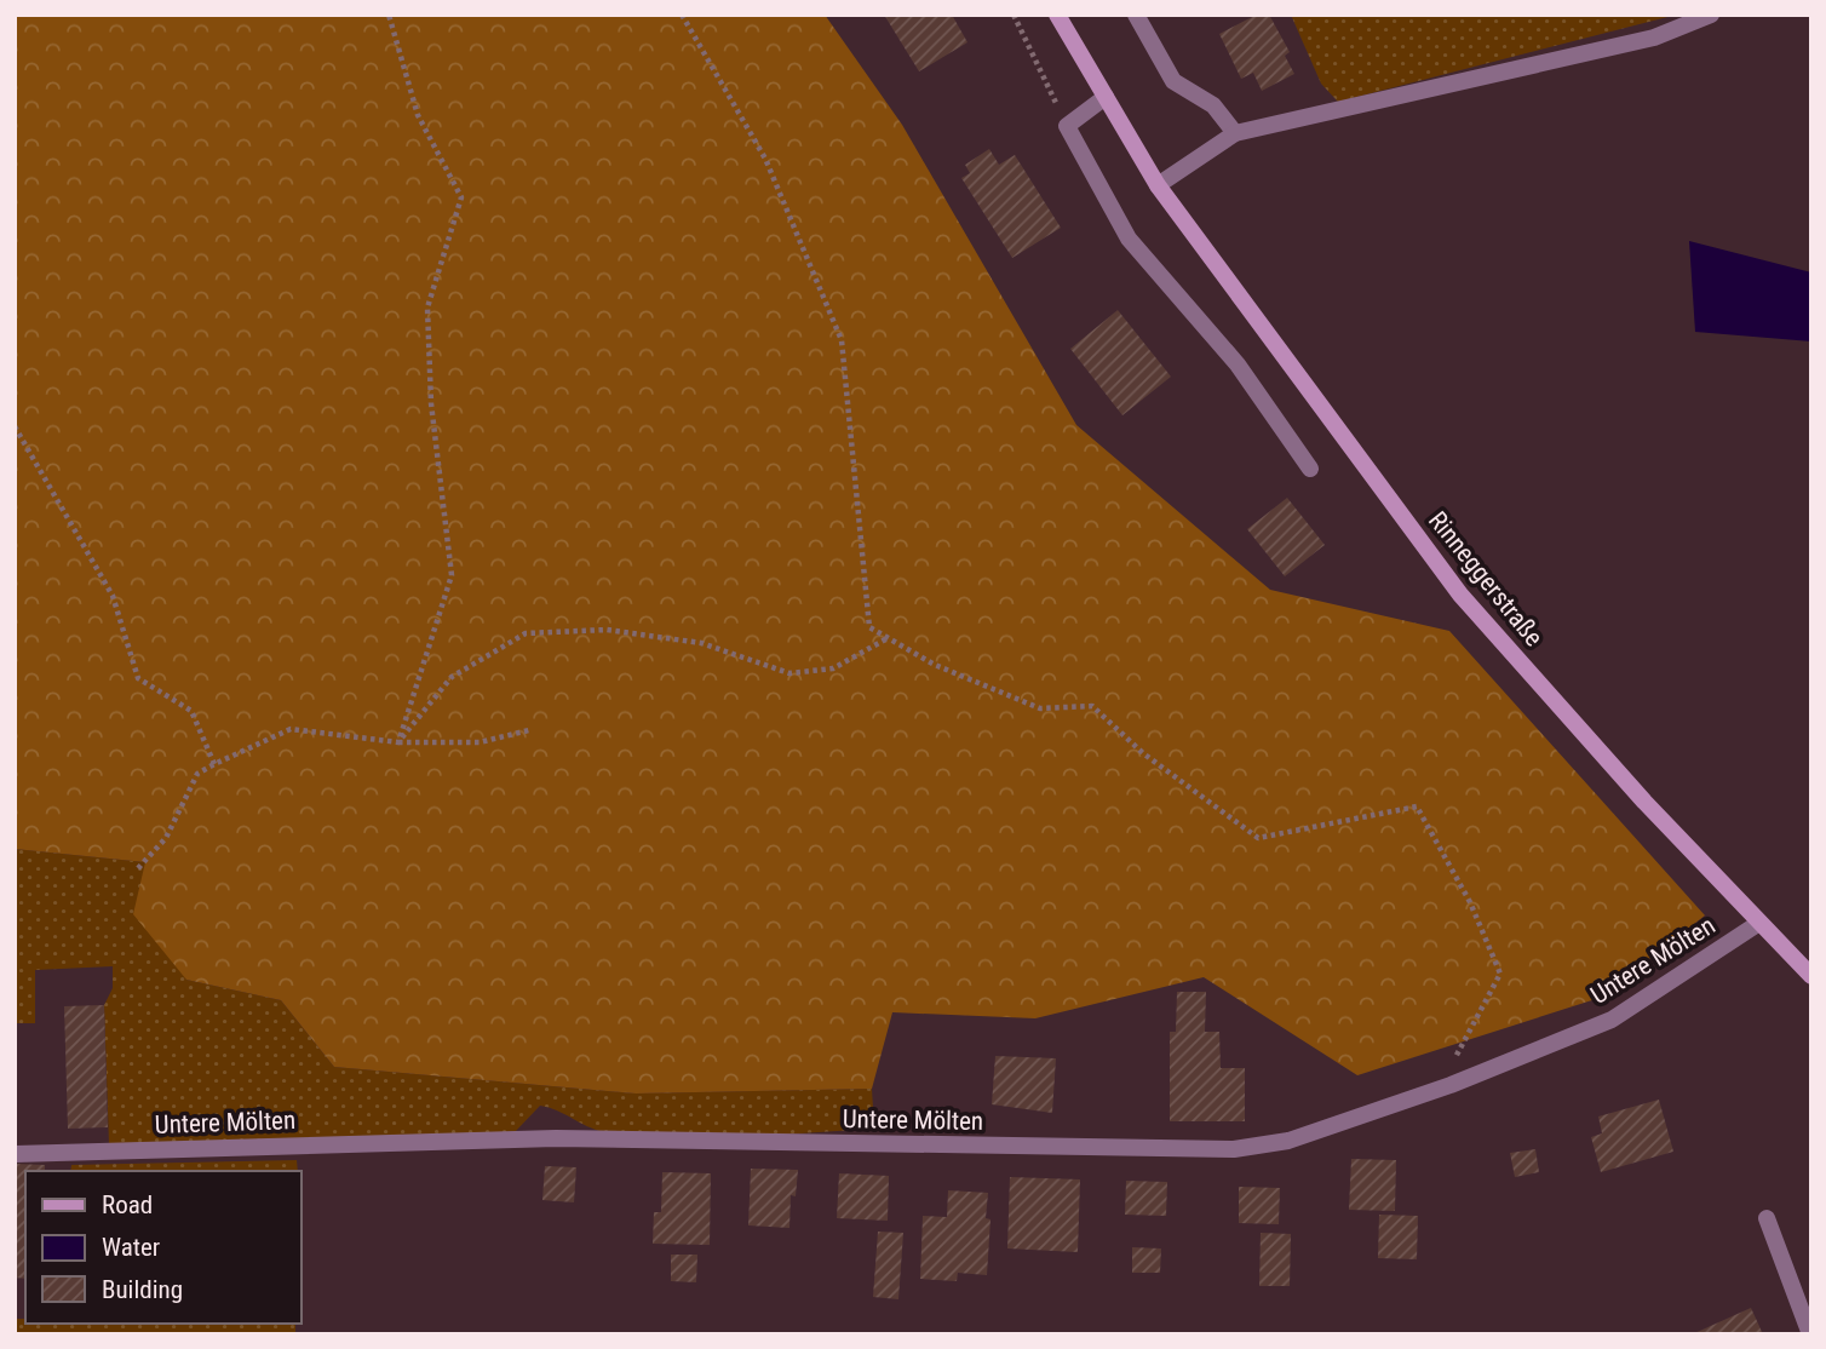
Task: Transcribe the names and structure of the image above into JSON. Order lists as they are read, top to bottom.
{
  "streets": {
    "main road": ["Rinneggerstraße"],
    "street": ["Untere Mölten"]
  },
  "crossings": [
    ["Rinneggerstraße", "Untere Mölten"]
  ],
  "legend": ["Road", "Water", "Building"]
}
